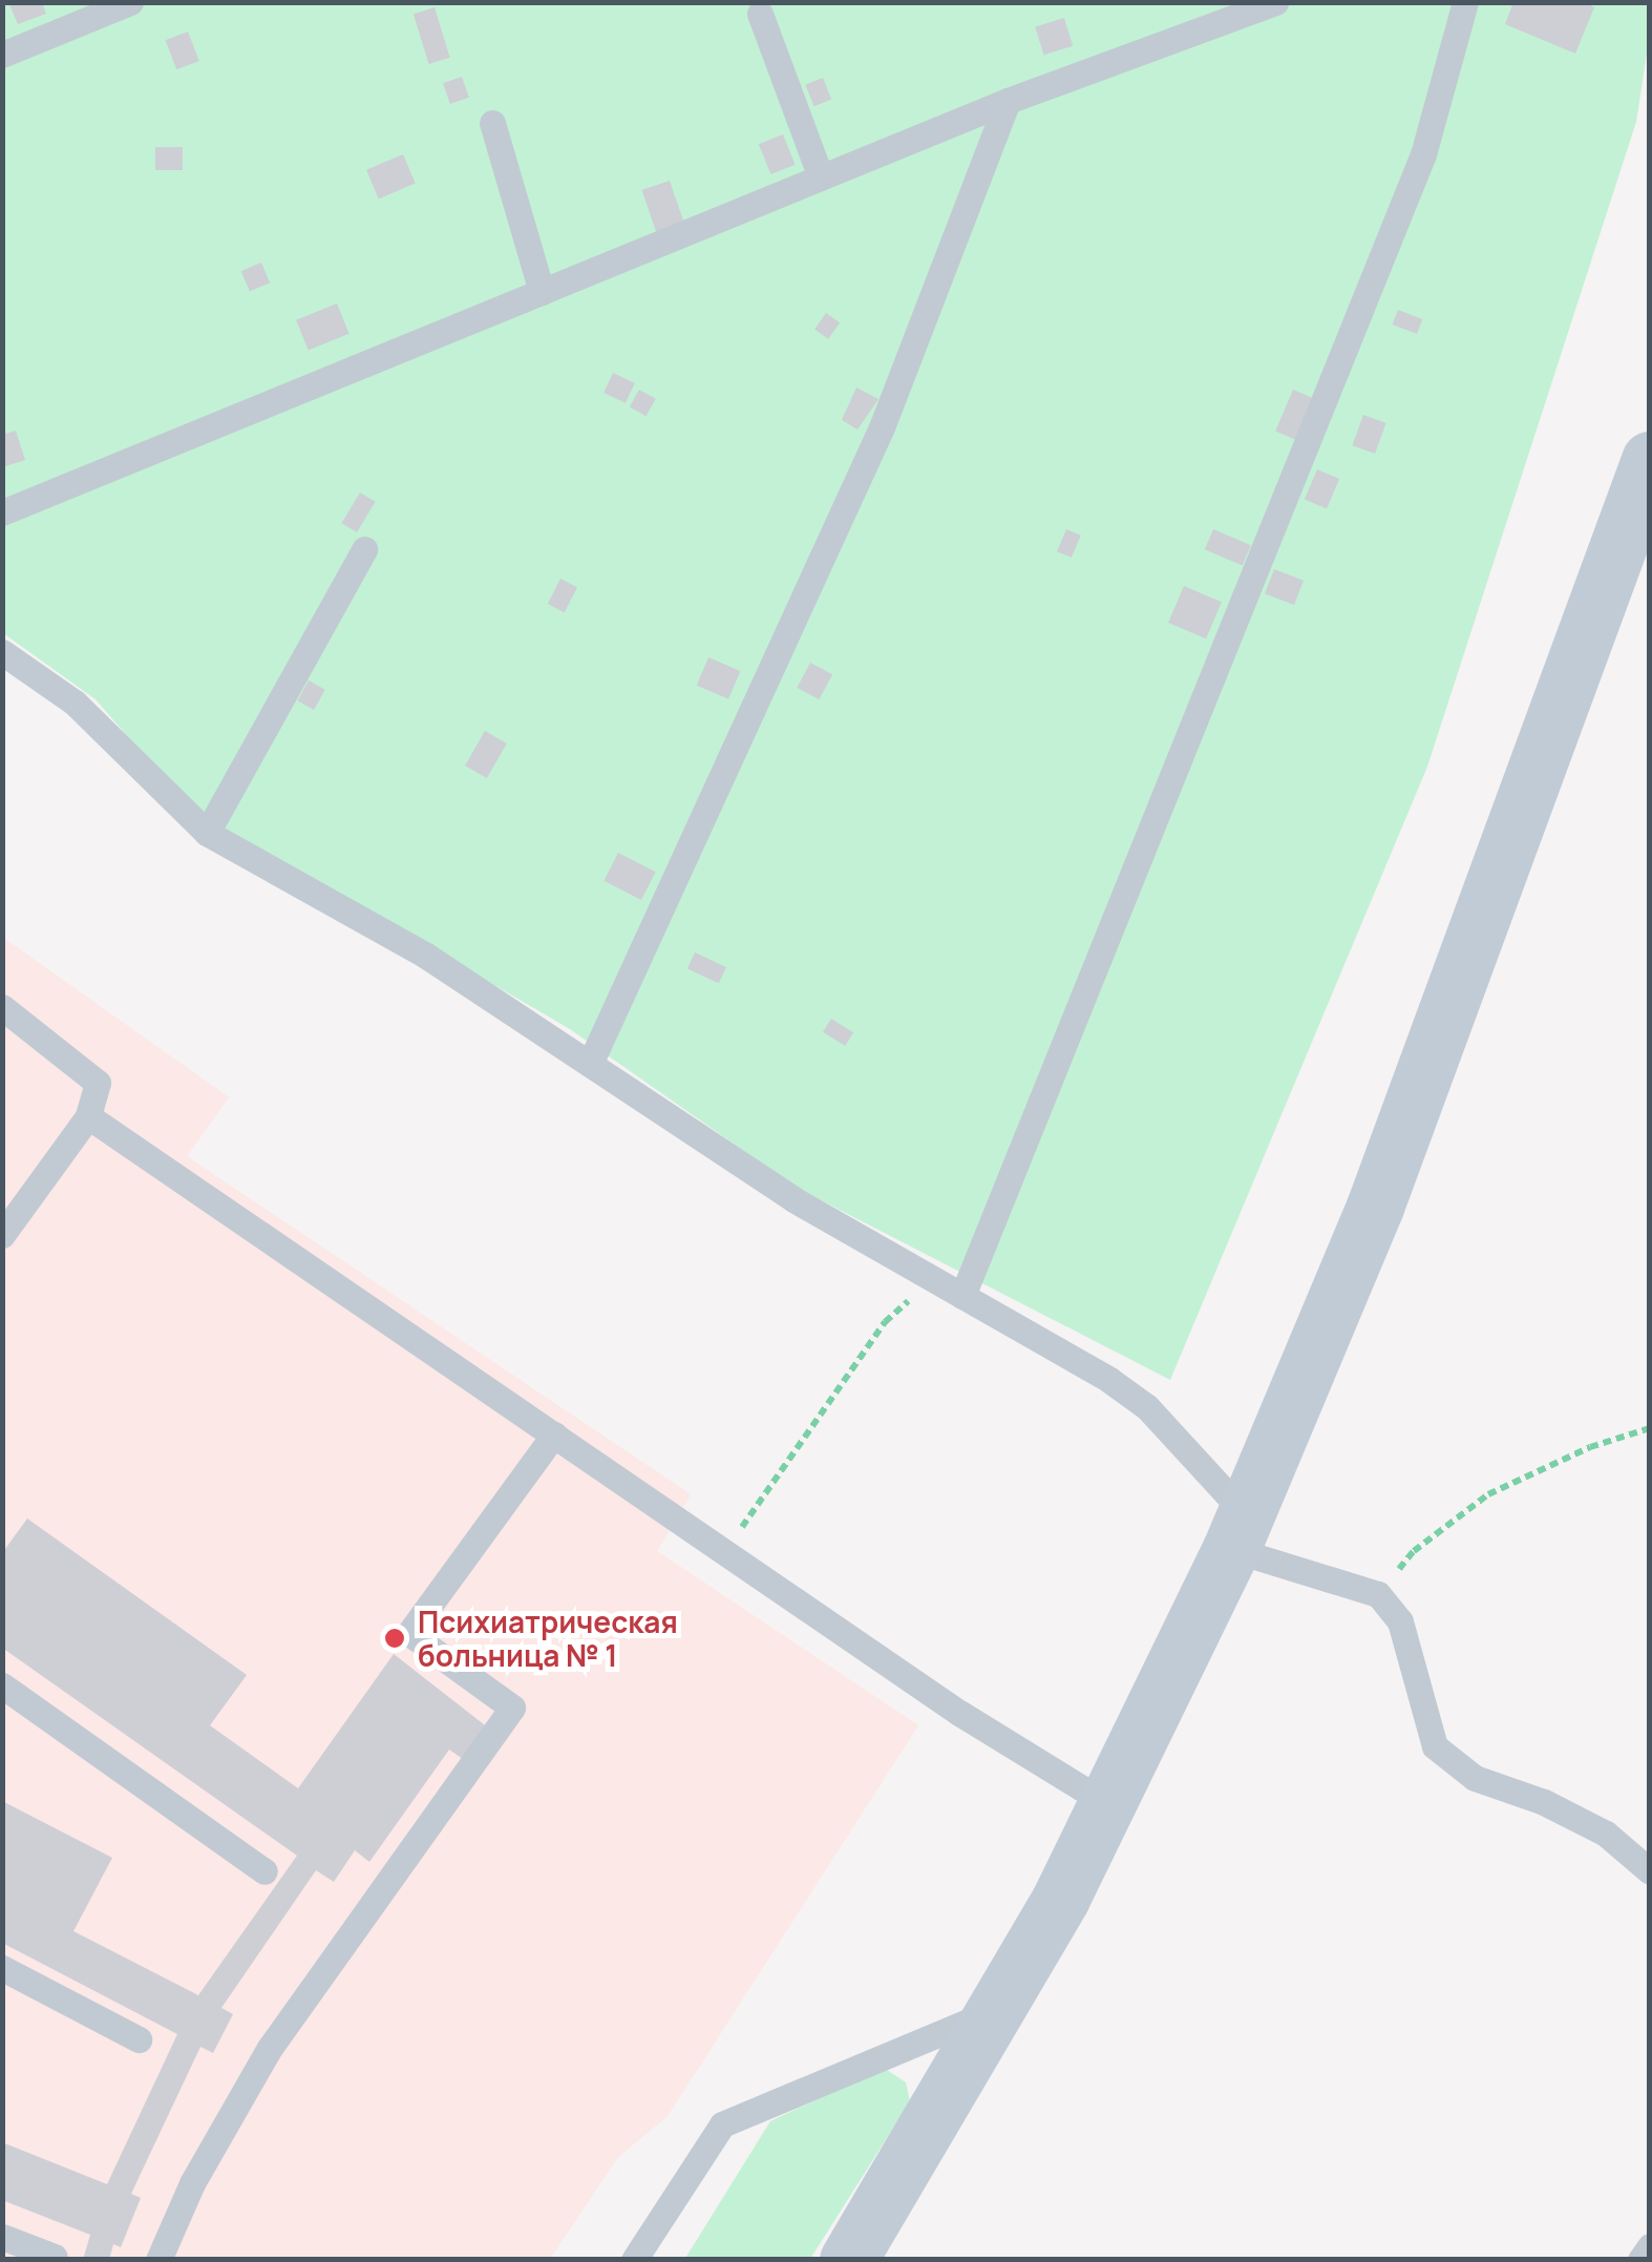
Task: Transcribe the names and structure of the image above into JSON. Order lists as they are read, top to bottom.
{
  "places": ["Психиатрическая больница № 1"]
}
